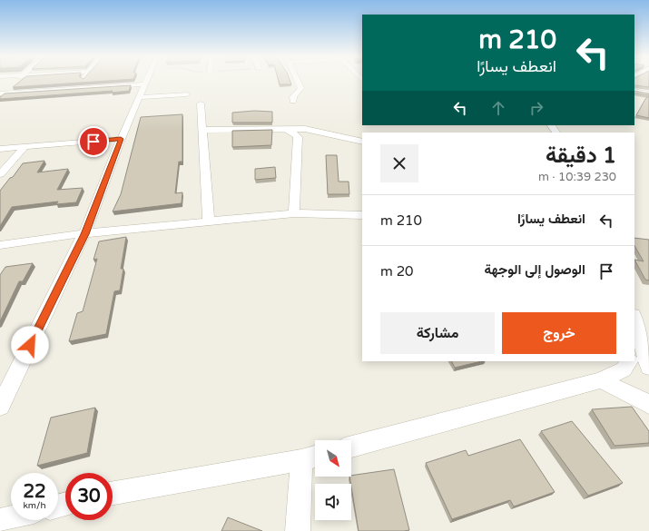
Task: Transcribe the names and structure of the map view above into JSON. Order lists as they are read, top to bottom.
{
  "north": "bottom right",
  "page": {
    "turn": ["210 m", "انعطف يسارًا"],
    "heading": ["1 دقيقة", "230 m · 10:39"],
    "list": [
      {
        "name": "انعطف يسارًا",
        "value": "210 m"
      },
      {
        "name": "الوصول إلى الوجهة",
        "value": "20 m"
      }
    ],
    "buttons": ["خروج", "مشاركة"],
    "speed": "22 km/h",
    "limit": "30"
  }
}
